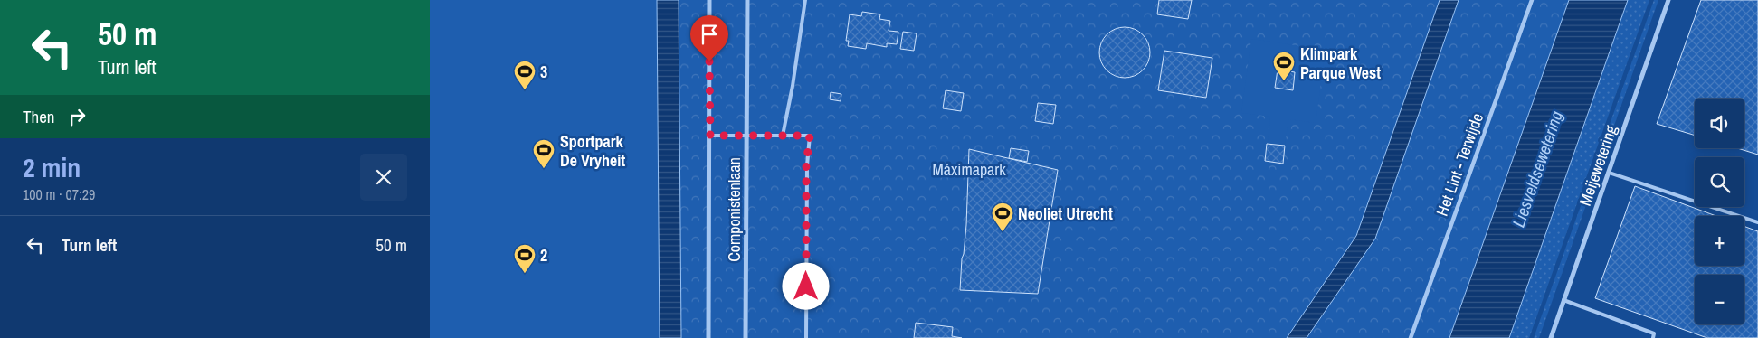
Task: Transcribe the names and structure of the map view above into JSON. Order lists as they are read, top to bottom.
{
  "streets": {
    "street": ["Het Lint - Terwijde", "Meijewetering", "Componistenlaan"]
  },
  "water": ["Liesveldsewetering"],
  "parks": ["Máximapark"],
  "places": {
    "sports": [
      "Klimpark Parque West",
      "3",
      "Sportpark De Vryheit",
      "Neoliet Utrecht",
      "2"
    ]
  },
  "page": {
    "turn": ["50 m", "Turn left"],
    "then": "Then",
    "map_buttons": ["+", "−"],
    "heading": ["2 min", "100 m · 07:29"],
    "list": [
      {
        "name": "Turn left",
        "value": "50 m"
      }
    ]
  }
}
